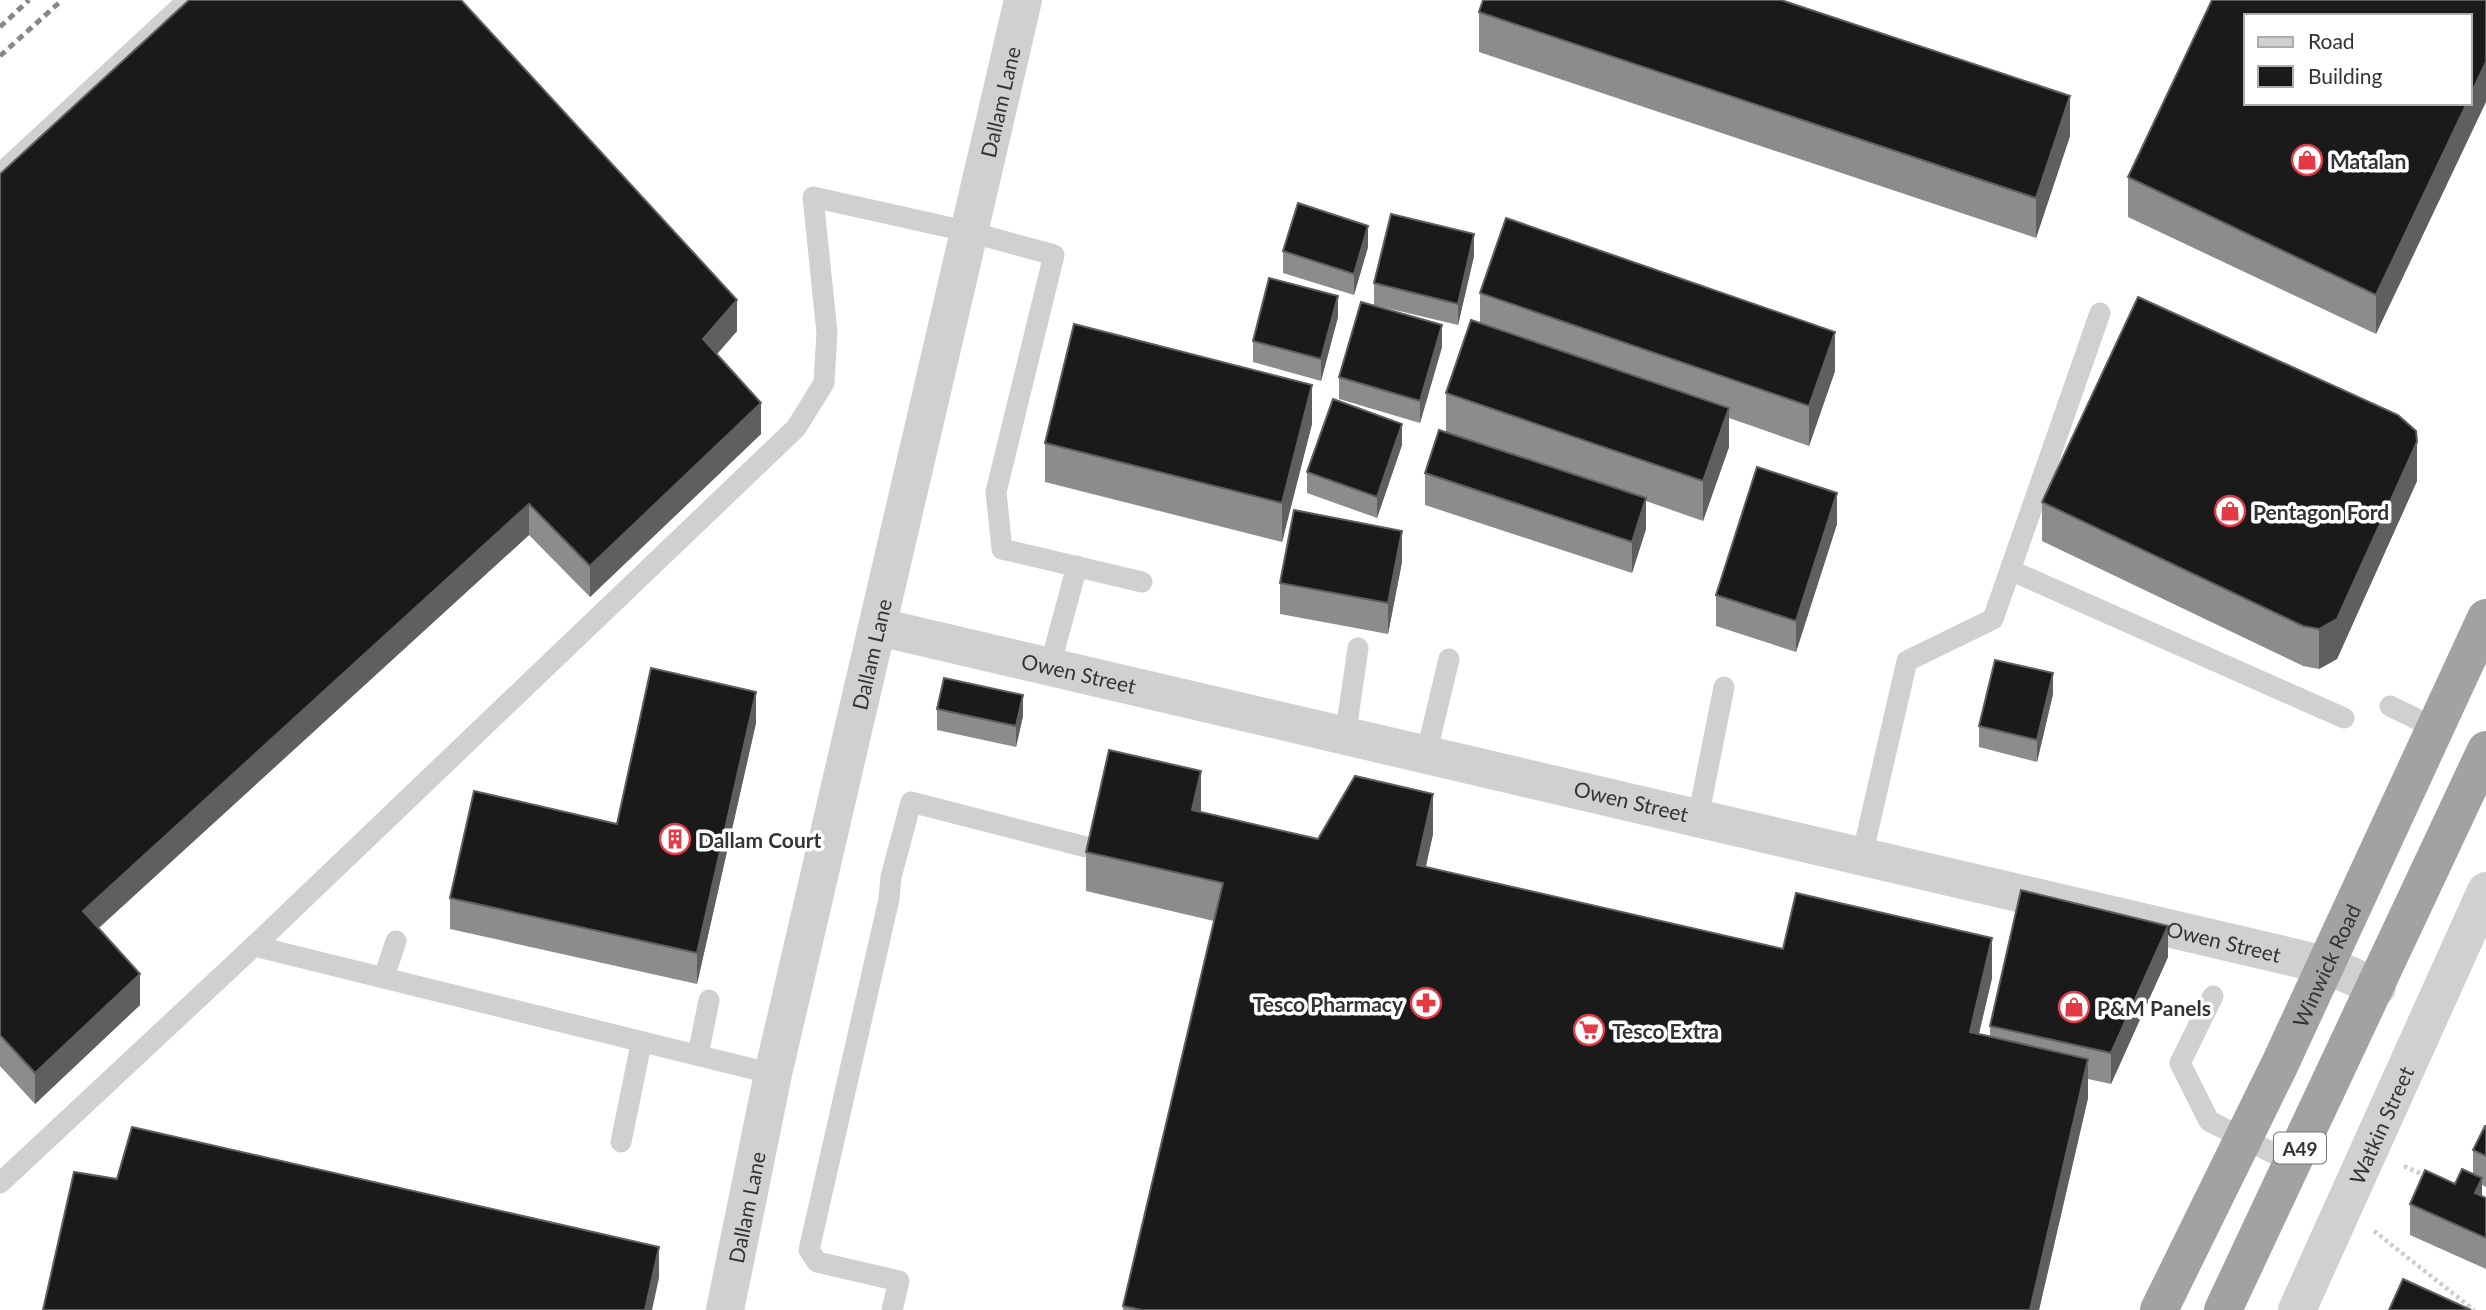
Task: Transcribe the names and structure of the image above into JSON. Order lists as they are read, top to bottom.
{
  "streets": {
    "highway": ["Winwick Road", "A49"],
    "street": ["Dallam Lane", "Owen Street", "Watkin Street"]
  },
  "crossings": [
    ["Dallam Lane", "Owen Street"],
    ["Owen Street", "Winwick Road"],
    ["Owen Street", "A49"]
  ],
  "places": {
    "shop": ["Matalan", "Pentagon Ford", "P&M Panels"],
    "building": ["Dallam Court"],
    "pharmacy": ["Tesco Pharmacy"],
    "supermarket": ["Tesco Extra"]
  },
  "legend": ["Road", "Building"]
}
